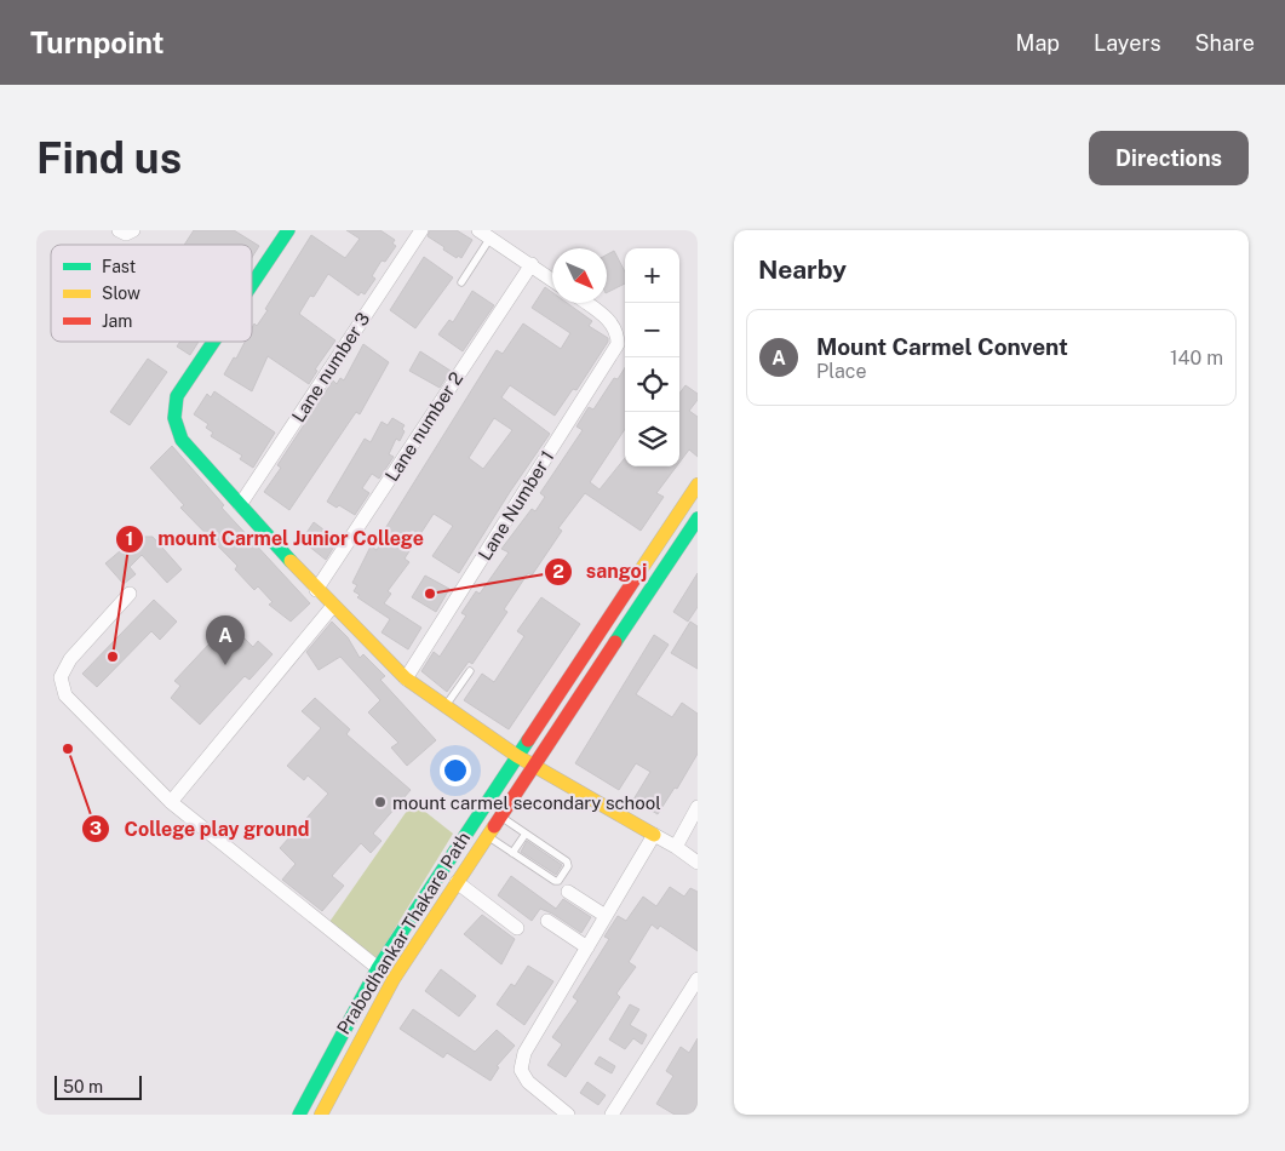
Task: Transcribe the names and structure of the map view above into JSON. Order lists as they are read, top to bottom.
{
  "streets": {
    "main road": ["Prabodhankar Thakare Path"],
    "street": ["Lane number 3", "Lane number 2", "Lane Number 1"]
  },
  "places": [
    "sangoj",
    "mount Carmel Junior College",
    "College play ground",
    "mount carmel secondary school"
  ],
  "legend": ["Fast", "Slow", "Jam"],
  "scale_bar": "50 m",
  "north": "bottom right",
  "page": {
    "header": "Turnpoint",
    "nav": ["Map", "Layers", "Share"],
    "buttons": "Directions",
    "title": "Find us",
    "heading": "Nearby",
    "map_buttons": ["+", "−"],
    "list": [
      {
        "mark": "A",
        "name": "Mount Carmel Convent",
        "note": "Place",
        "value": "140 m"
      }
    ],
    "pins": "A",
    "scale": "50 m"
  }
}
